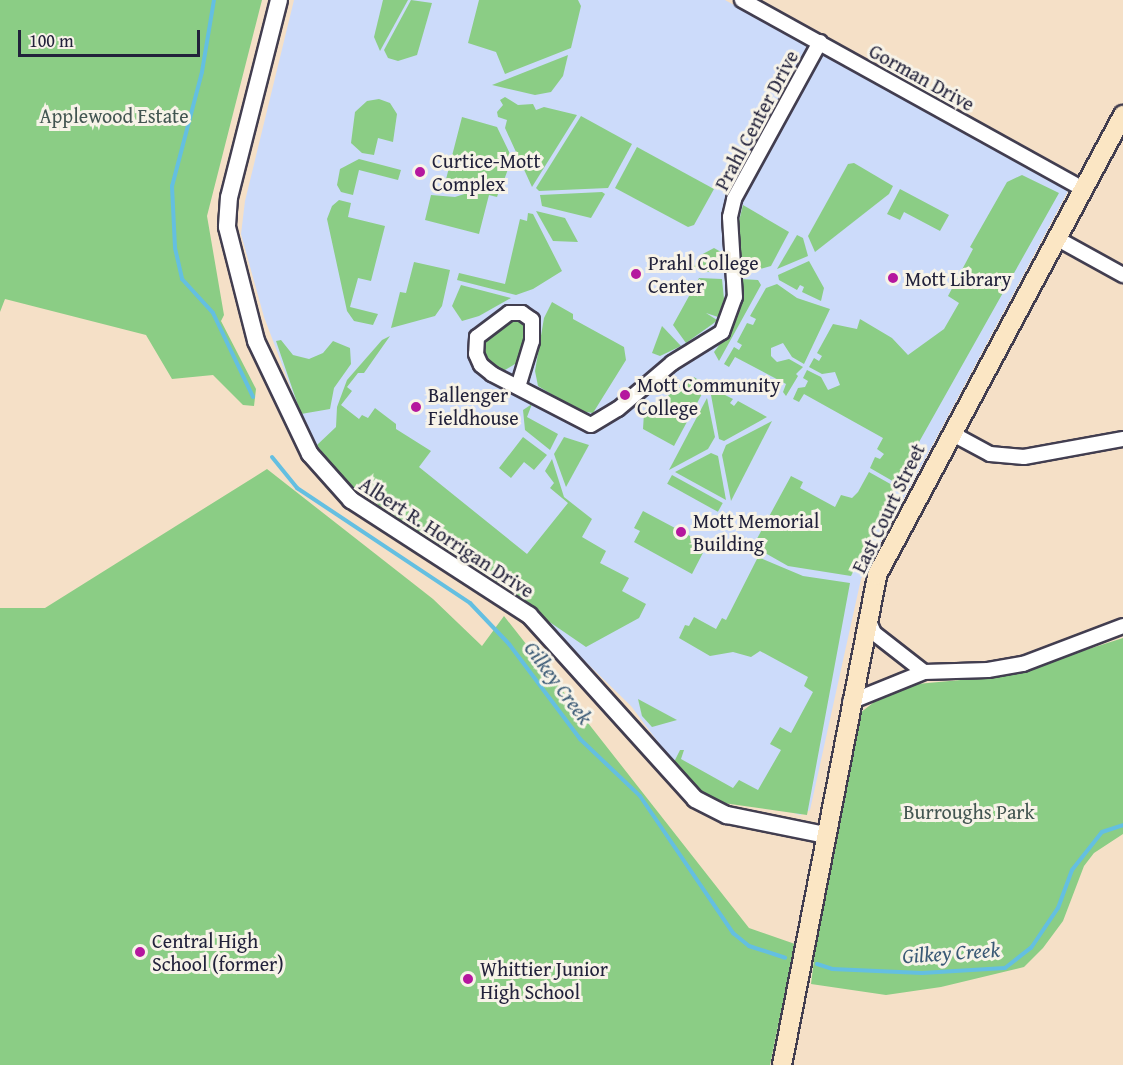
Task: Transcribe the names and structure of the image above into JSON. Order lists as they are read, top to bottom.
{
  "streets": {
    "main road": ["East Court Street"],
    "street": ["Gorman Drive", "Prahl Center Drive", "Albert R. Horrigan Drive"]
  },
  "crossings": [
    ["Gorman Drive", "Prahl Center Drive"],
    ["Gorman Drive", "East Court Street"],
    ["East Court Street", "Albert R. Horrigan Drive"]
  ],
  "water": ["Gilkey Creek"],
  "parks": ["Applewood Estate", "Burroughs Park"],
  "places": [
    "Curtice-Mott Complex",
    "Prahl College Center",
    "Mott Library",
    "Mott Community College",
    "Ballenger Fieldhouse",
    "Mott Memorial Building",
    "Central High School (former)",
    "Whittier Junior High School"
  ],
  "scale_bar": "100 m"
}
